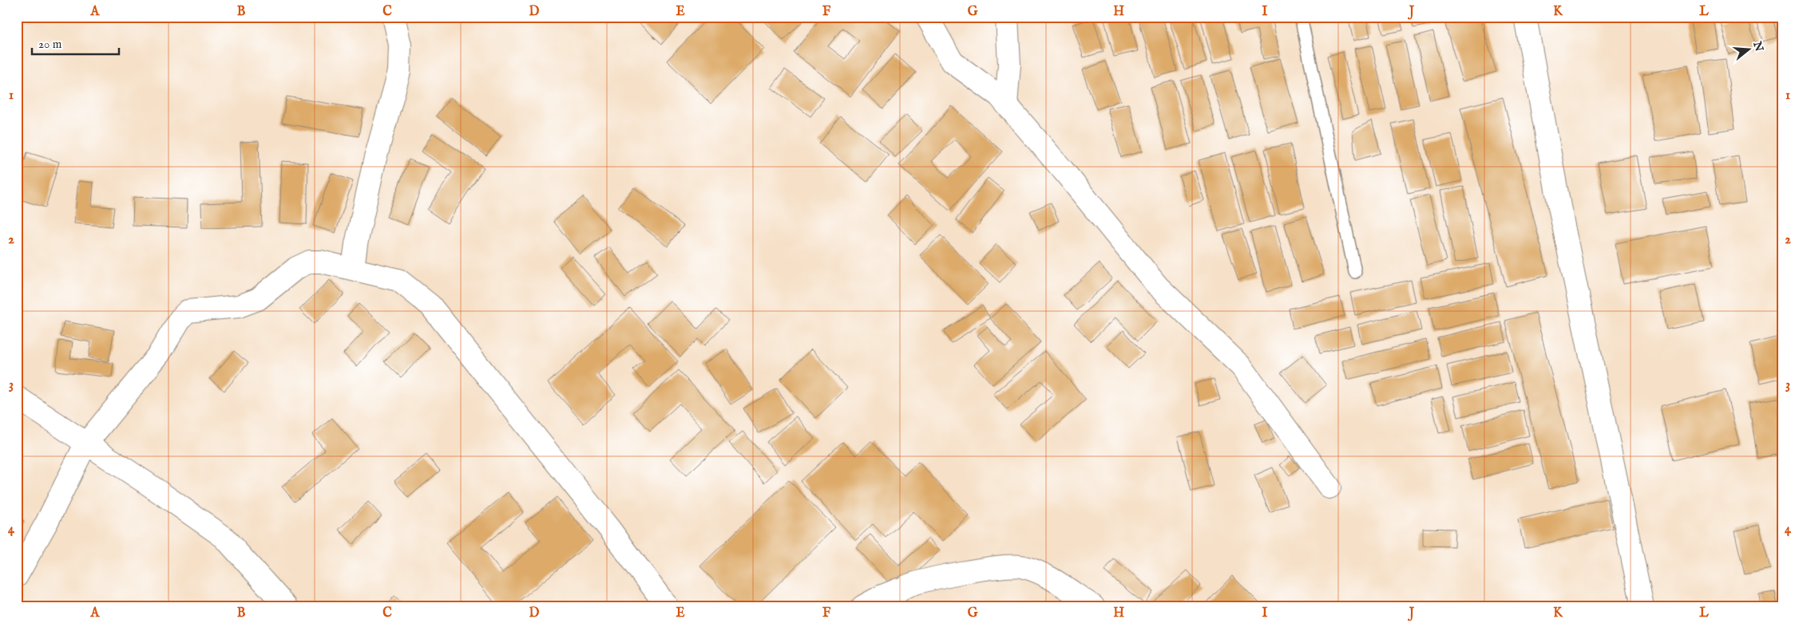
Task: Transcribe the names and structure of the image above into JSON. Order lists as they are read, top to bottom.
{
  "scale_bar": "20 m",
  "north": "right",
  "grid": {
    "columns": [
      "A",
      "B",
      "C",
      "D",
      "E",
      "F",
      "G",
      "H",
      "I",
      "J",
      "K",
      "L"
    ],
    "rows": [
      "1",
      "2",
      "3",
      "4"
    ]
  }
}
